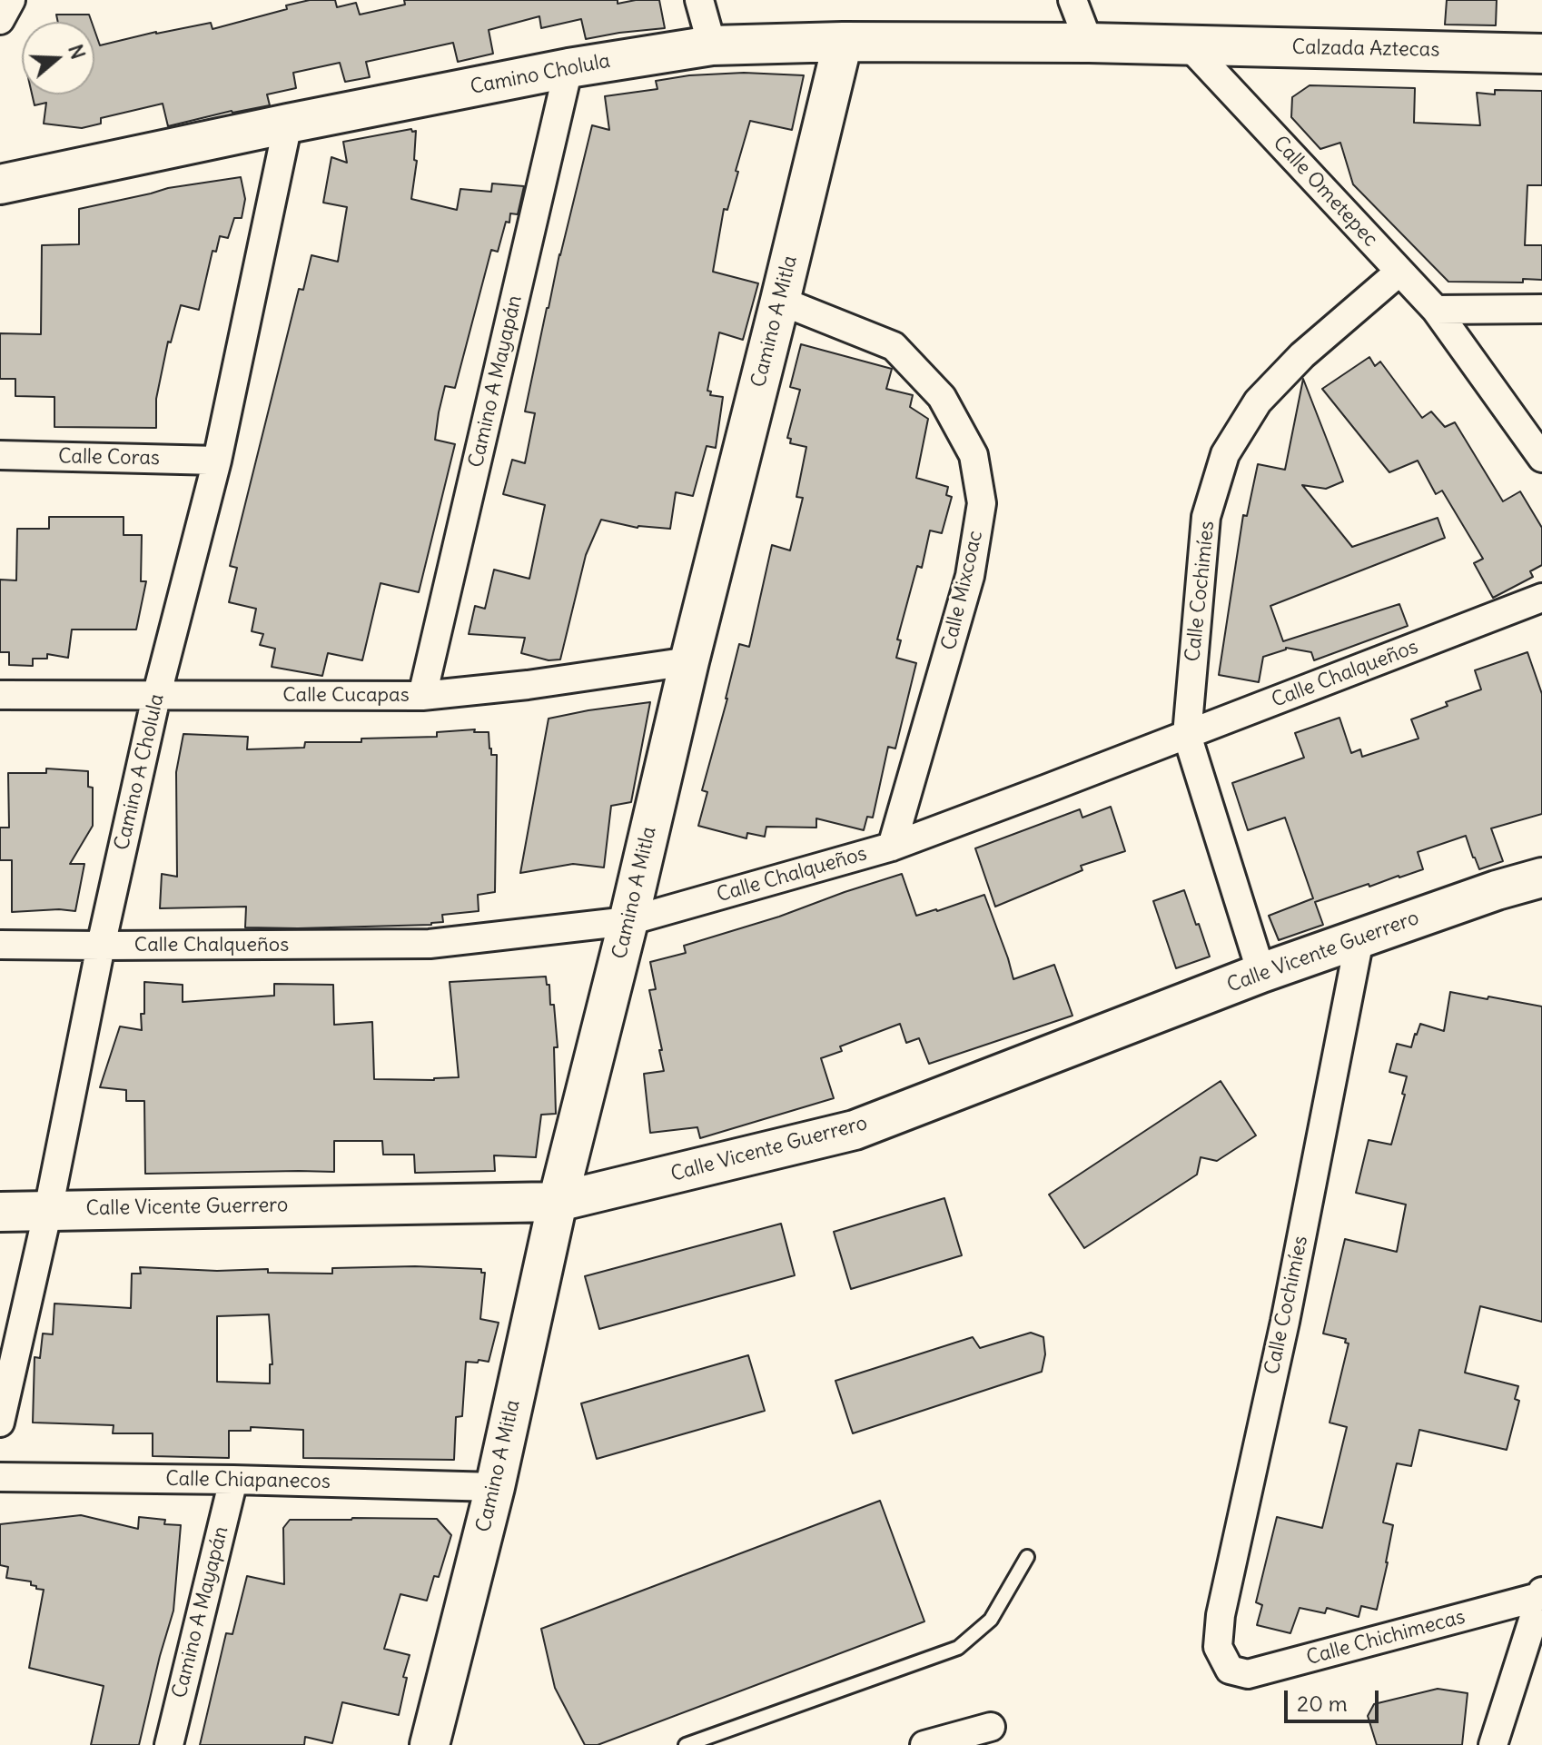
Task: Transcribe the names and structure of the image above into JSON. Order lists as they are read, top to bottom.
{
  "streets": {
    "street": [
      "Calzada Aztecas",
      "Camino Cholula",
      "Calle Ometepec",
      "Camino A Mitla",
      "Camino A Mayapán",
      "Calle Coras",
      "Calle Mixcoac",
      "Calle Cochimíes",
      "Calle Chalqueños",
      "Calle Cucapas",
      "Camino A Cholula",
      "Calle Vicente Guerrero",
      "Calle Chiapanecos",
      "Calle Chichimecas"
    ]
  },
  "crossings": [
    ["Calzada Aztecas", "Calle Ometepec"],
    ["Camino Cholula", "Camino A Mitla"],
    ["Camino Cholula", "Camino A Mayapán"],
    ["Camino Cholula", "Camino A Cholula"],
    ["Calle Ometepec", "Calle Cochimíes"],
    ["Camino A Mitla", "Calle Mixcoac"],
    ["Camino A Mitla", "Calle Chalqueños"],
    ["Camino A Mitla", "Calle Cucapas"],
    ["Camino A Mitla", "Calle Vicente Guerrero"],
    ["Camino A Mitla", "Calle Chiapanecos"],
    ["Camino A Mayapán", "Calle Cucapas"],
    ["Camino A Mayapán", "Calle Chiapanecos"],
    ["Calle Coras", "Camino A Cholula"],
    ["Calle Mixcoac", "Calle Chalqueños"],
    ["Calle Cochimíes", "Calle Chalqueños"],
    ["Calle Cochimíes", "Calle Vicente Guerrero"],
    ["Calle Cochimíes", "Calle Chichimecas"],
    ["Calle Chalqueños", "Camino A Cholula"],
    ["Calle Cucapas", "Camino A Cholula"],
    ["Camino A Cholula", "Calle Vicente Guerrero"]
  ],
  "scale_bar": "20 m",
  "north": "right"
}
